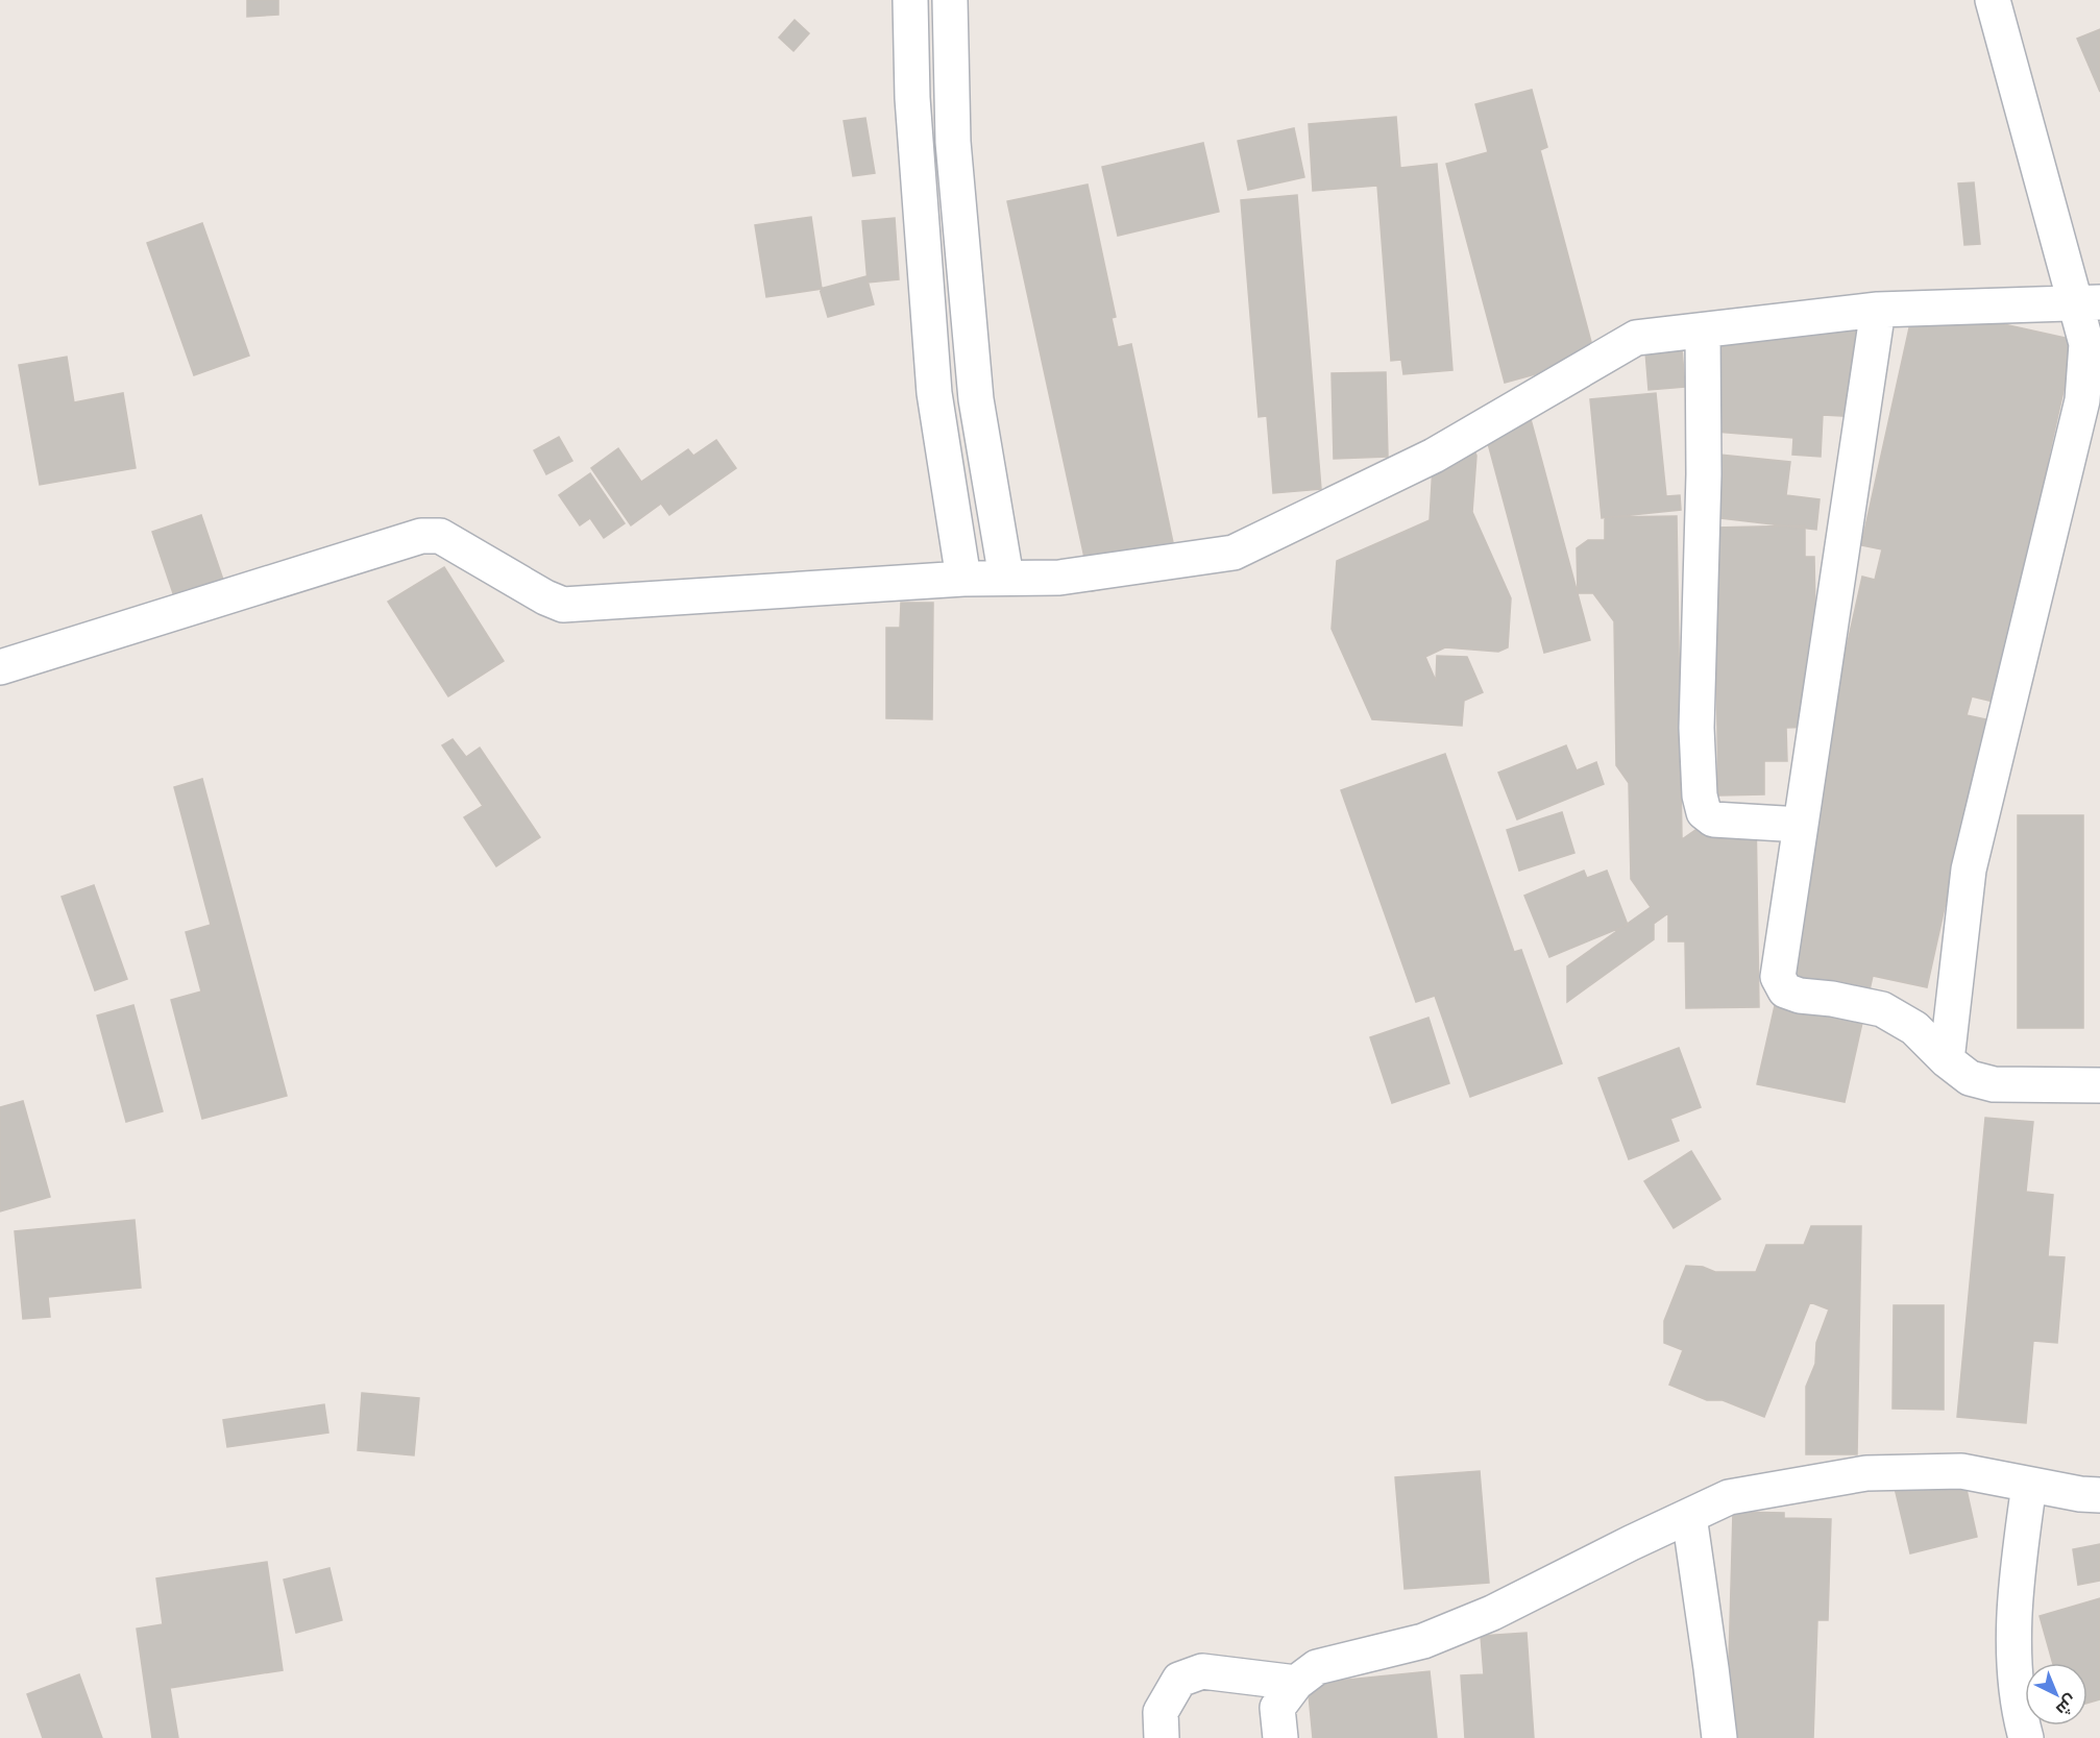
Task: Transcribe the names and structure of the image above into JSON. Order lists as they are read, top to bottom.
{
  "north": "bottom right"
}
